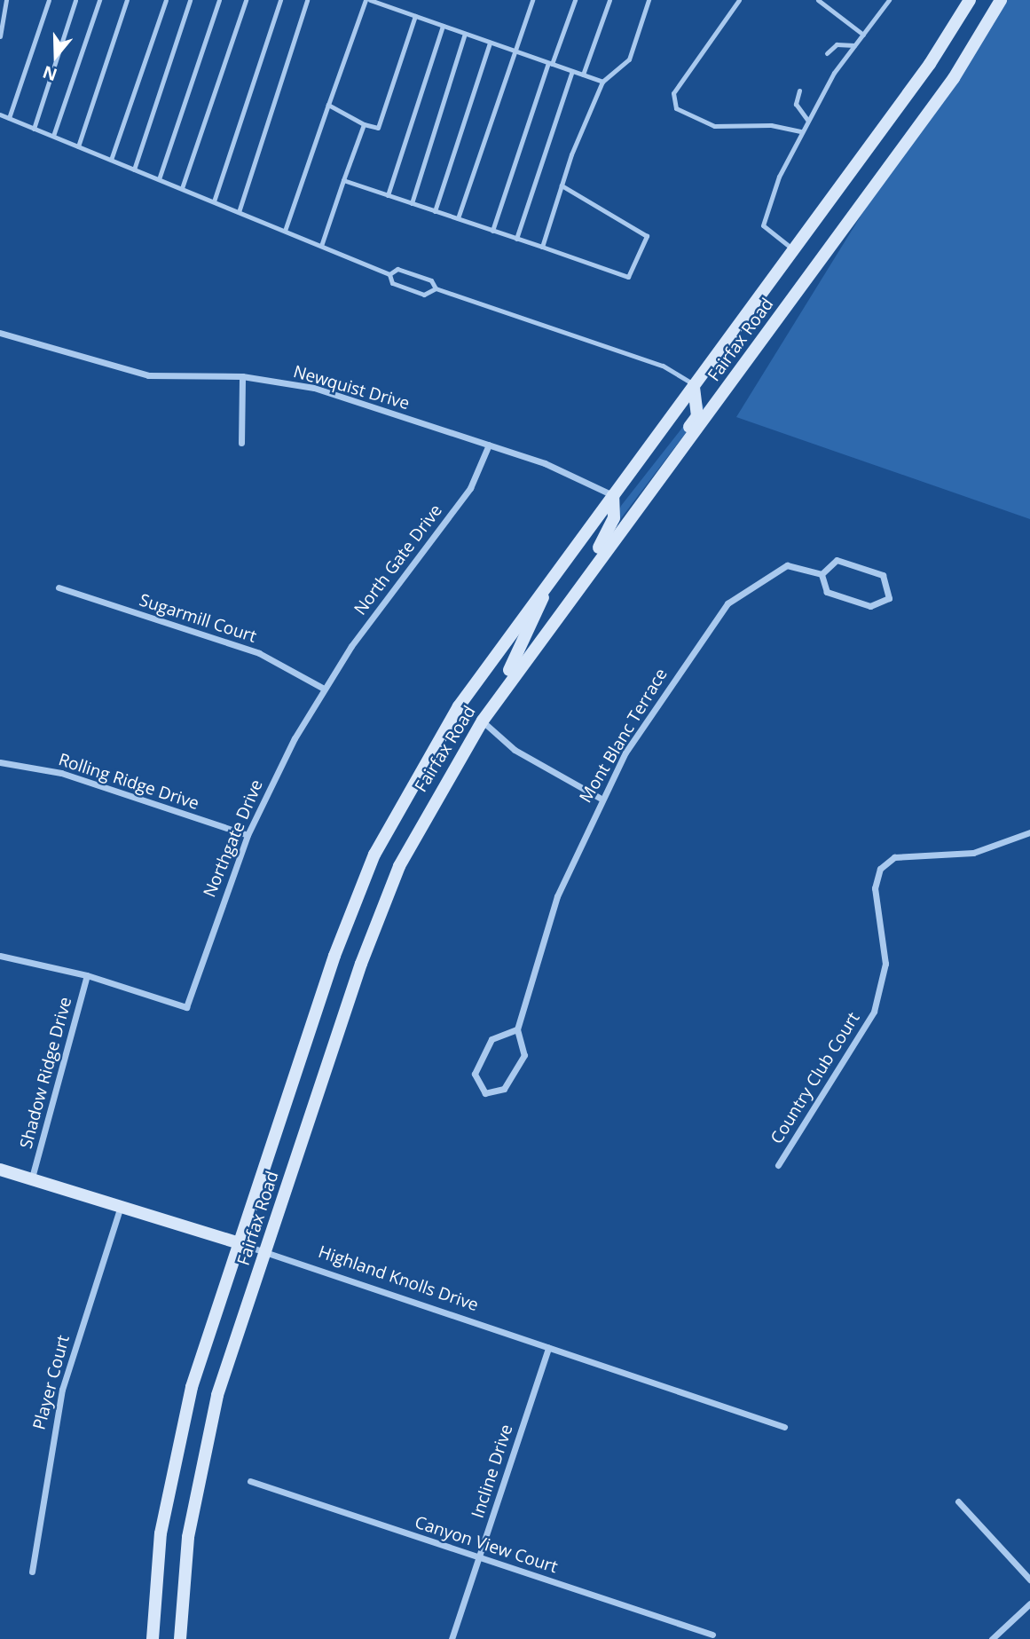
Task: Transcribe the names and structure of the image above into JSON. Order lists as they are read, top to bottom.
{
  "streets": {
    "main road": ["Fairfax Road", "Highland Knolls Drive"],
    "street": [
      "Newquist Drive",
      "North Gate Drive",
      "Sugarmill Court",
      "Mont Blanc Terrace",
      "Rolling Ridge Drive",
      "Northgate Drive",
      "Shadow Ridge Drive",
      "Country Club Court",
      "Player Court",
      "Incline Drive",
      "Canyon View Court"
    ]
  },
  "crossings": [
    ["Fairfax Road", "Newquist Drive"],
    ["Fairfax Road", "Highland Knolls Drive"],
    ["Newquist Drive", "North Gate Drive"],
    ["North Gate Drive", "Sugarmill Court"],
    ["North Gate Drive", "Northgate Drive"],
    ["Sugarmill Court", "Northgate Drive"],
    ["Rolling Ridge Drive", "Northgate Drive"],
    ["Northgate Drive", "Shadow Ridge Drive"],
    ["Shadow Ridge Drive", "Highland Knolls Drive"],
    ["Highland Knolls Drive", "Player Court"],
    ["Highland Knolls Drive", "Incline Drive"],
    ["Incline Drive", "Canyon View Court"]
  ],
  "north": "bottom"
}
